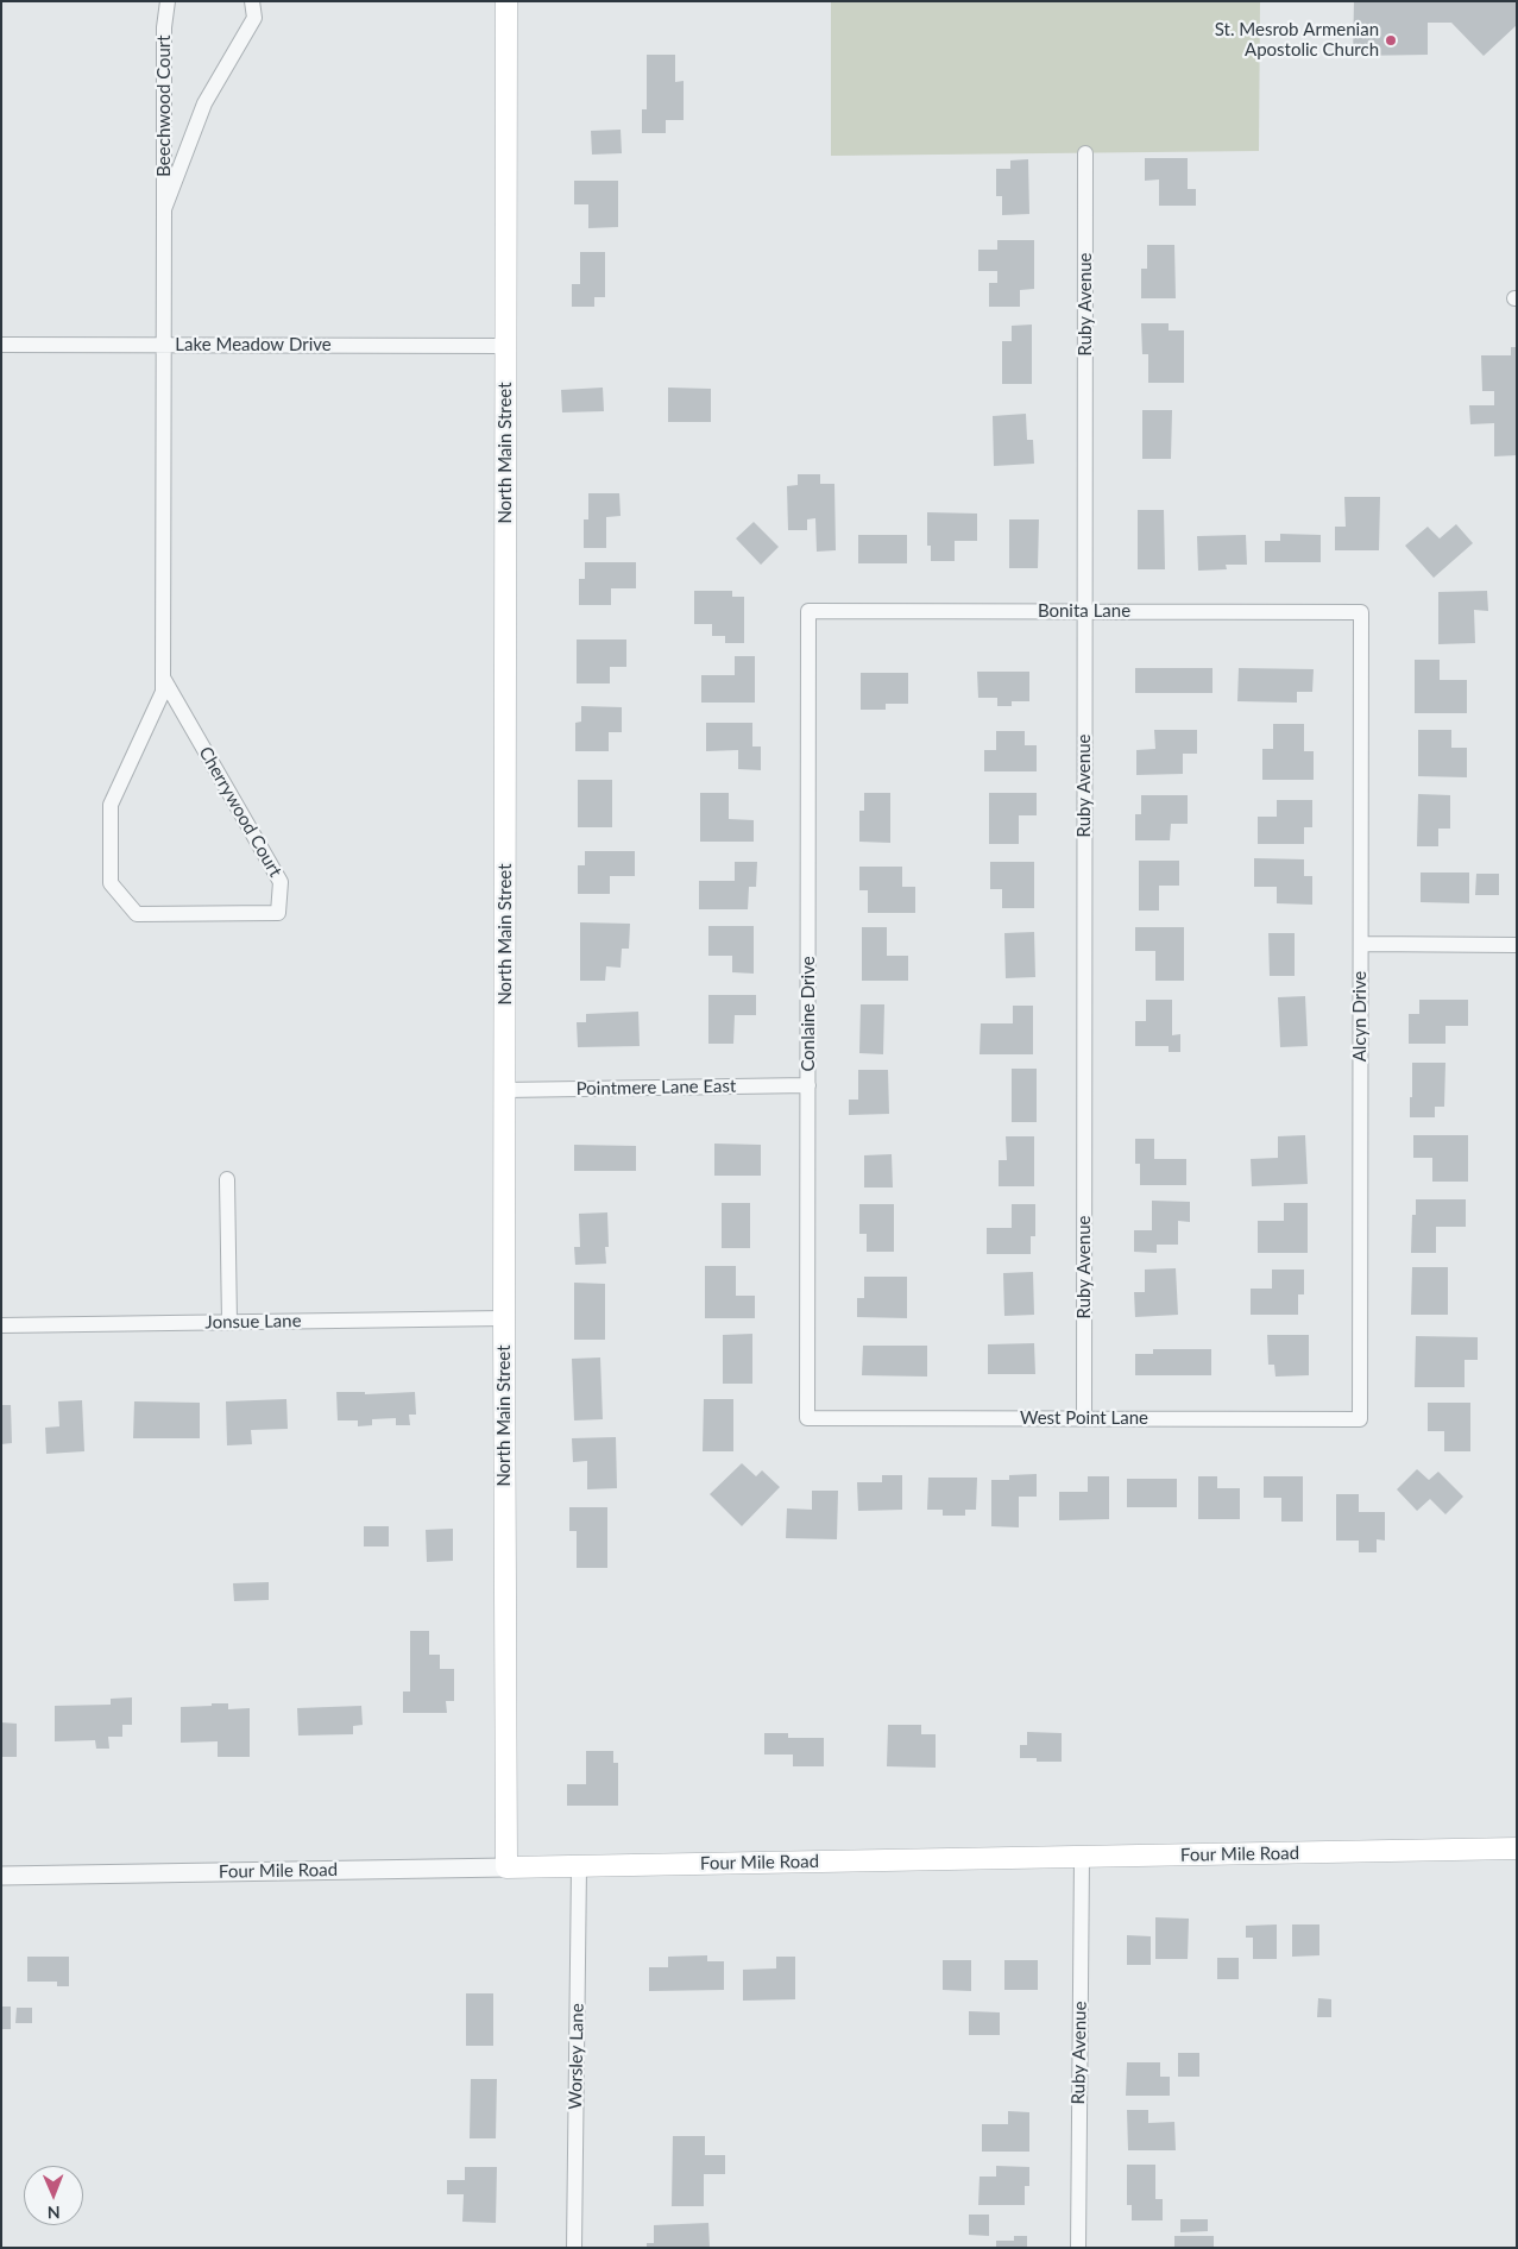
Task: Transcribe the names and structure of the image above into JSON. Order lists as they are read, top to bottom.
{
  "streets": {
    "main road": ["North Main Street", "Four Mile Road"],
    "street": [
      "Beechwood Court",
      "Ruby Avenue",
      "Lake Meadow Drive",
      "Bonita Lane",
      "Cherrywood Court",
      "Conlaine Drive",
      "Alcyn Drive",
      "Pointmere Lane East",
      "Jonsue Lane",
      "West Point Lane",
      "Worsley Lane"
    ]
  },
  "crossings": [
    ["Beechwood Court", "Lake Meadow Drive"],
    ["Beechwood Court", "Cherrywood Court"],
    ["Ruby Avenue", "Bonita Lane"],
    ["Ruby Avenue", "West Point Lane"],
    ["Ruby Avenue", "Four Mile Road"],
    ["Lake Meadow Drive", "North Main Street"],
    ["Lake Meadow Drive", "Cherrywood Court"],
    ["North Main Street", "Pointmere Lane East"],
    ["North Main Street", "Jonsue Lane"],
    ["North Main Street", "Four Mile Road"],
    ["Bonita Lane", "Conlaine Drive"],
    ["Bonita Lane", "Alcyn Drive"],
    ["Conlaine Drive", "Pointmere Lane East"],
    ["Conlaine Drive", "West Point Lane"],
    ["Alcyn Drive", "West Point Lane"],
    ["Four Mile Road", "Worsley Lane"]
  ],
  "places": ["St. Mesrob Armenian Apostolic Church"],
  "north": "bottom"
}
